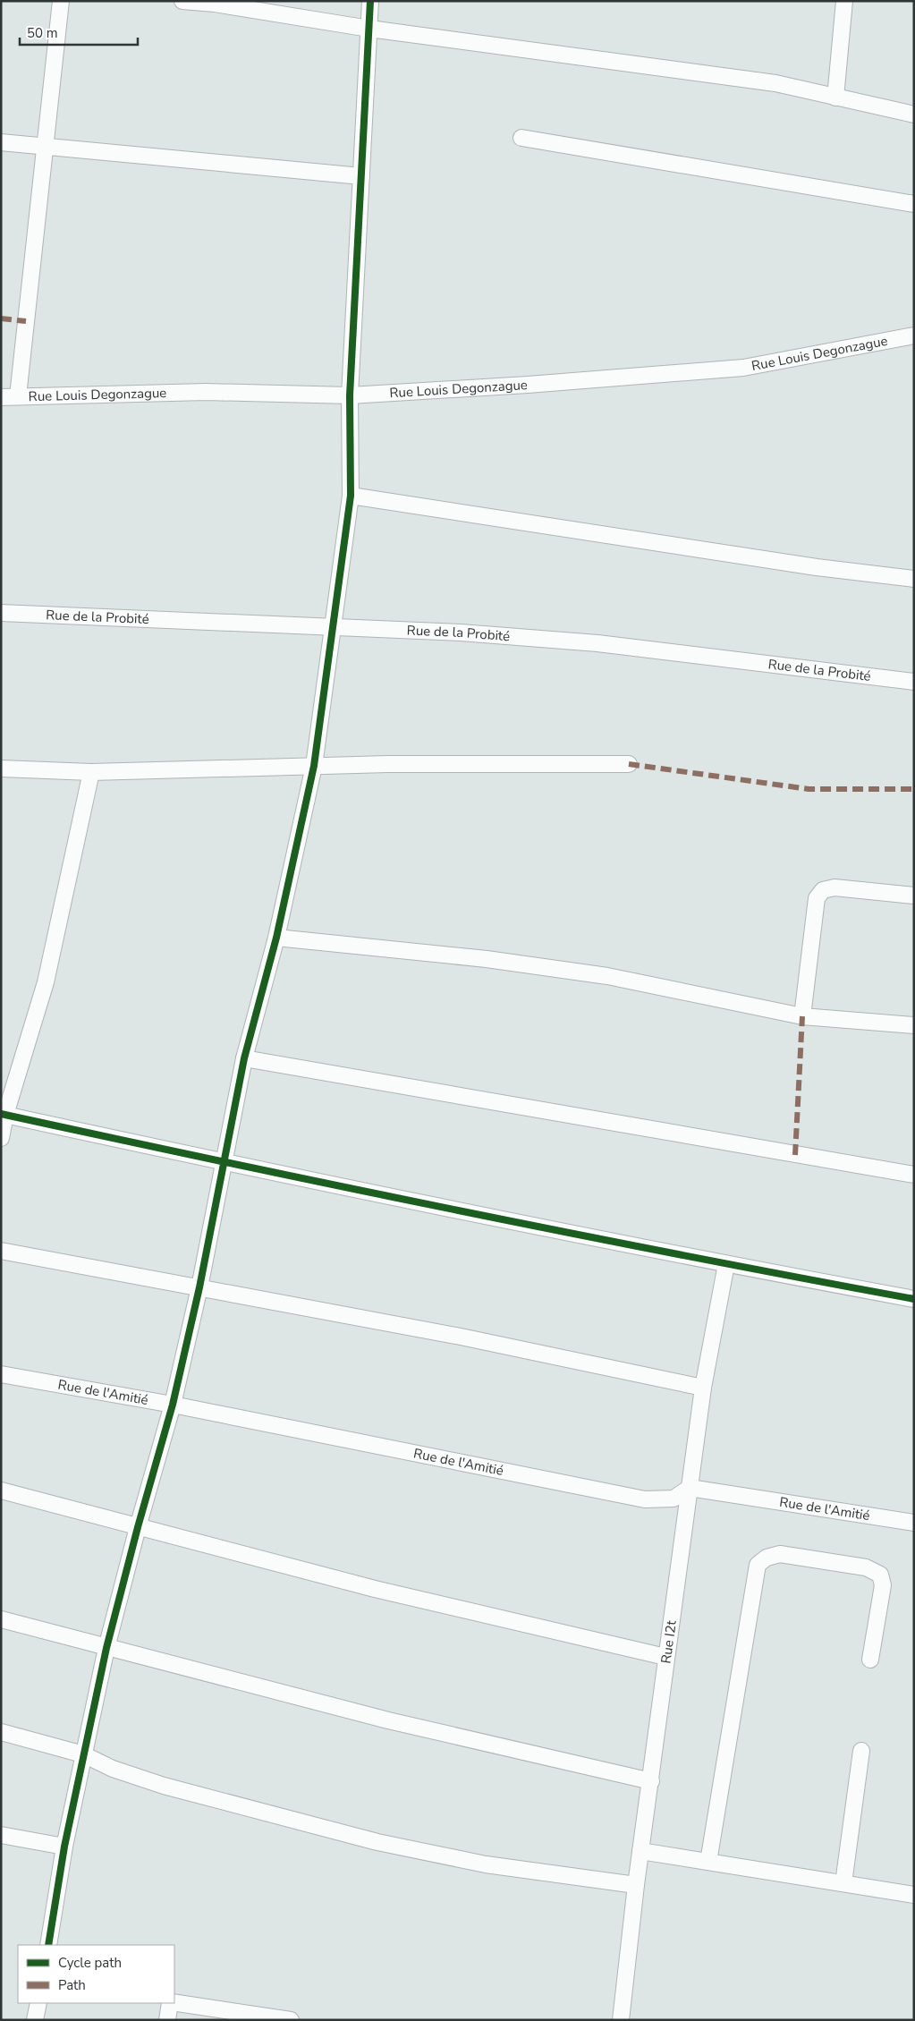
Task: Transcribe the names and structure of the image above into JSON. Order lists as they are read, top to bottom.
{
  "streets": {
    "street": [
      "Rue Louis Degonzague",
      "Rue de la Probité",
      "Rue de l'Amitié",
      "Rue I2t"
    ]
  },
  "crossings": [
    ["Rue de l'Amitié", "Rue I2t"]
  ],
  "legend": ["Cycle path", "Path"],
  "scale_bar": "50 m"
}
